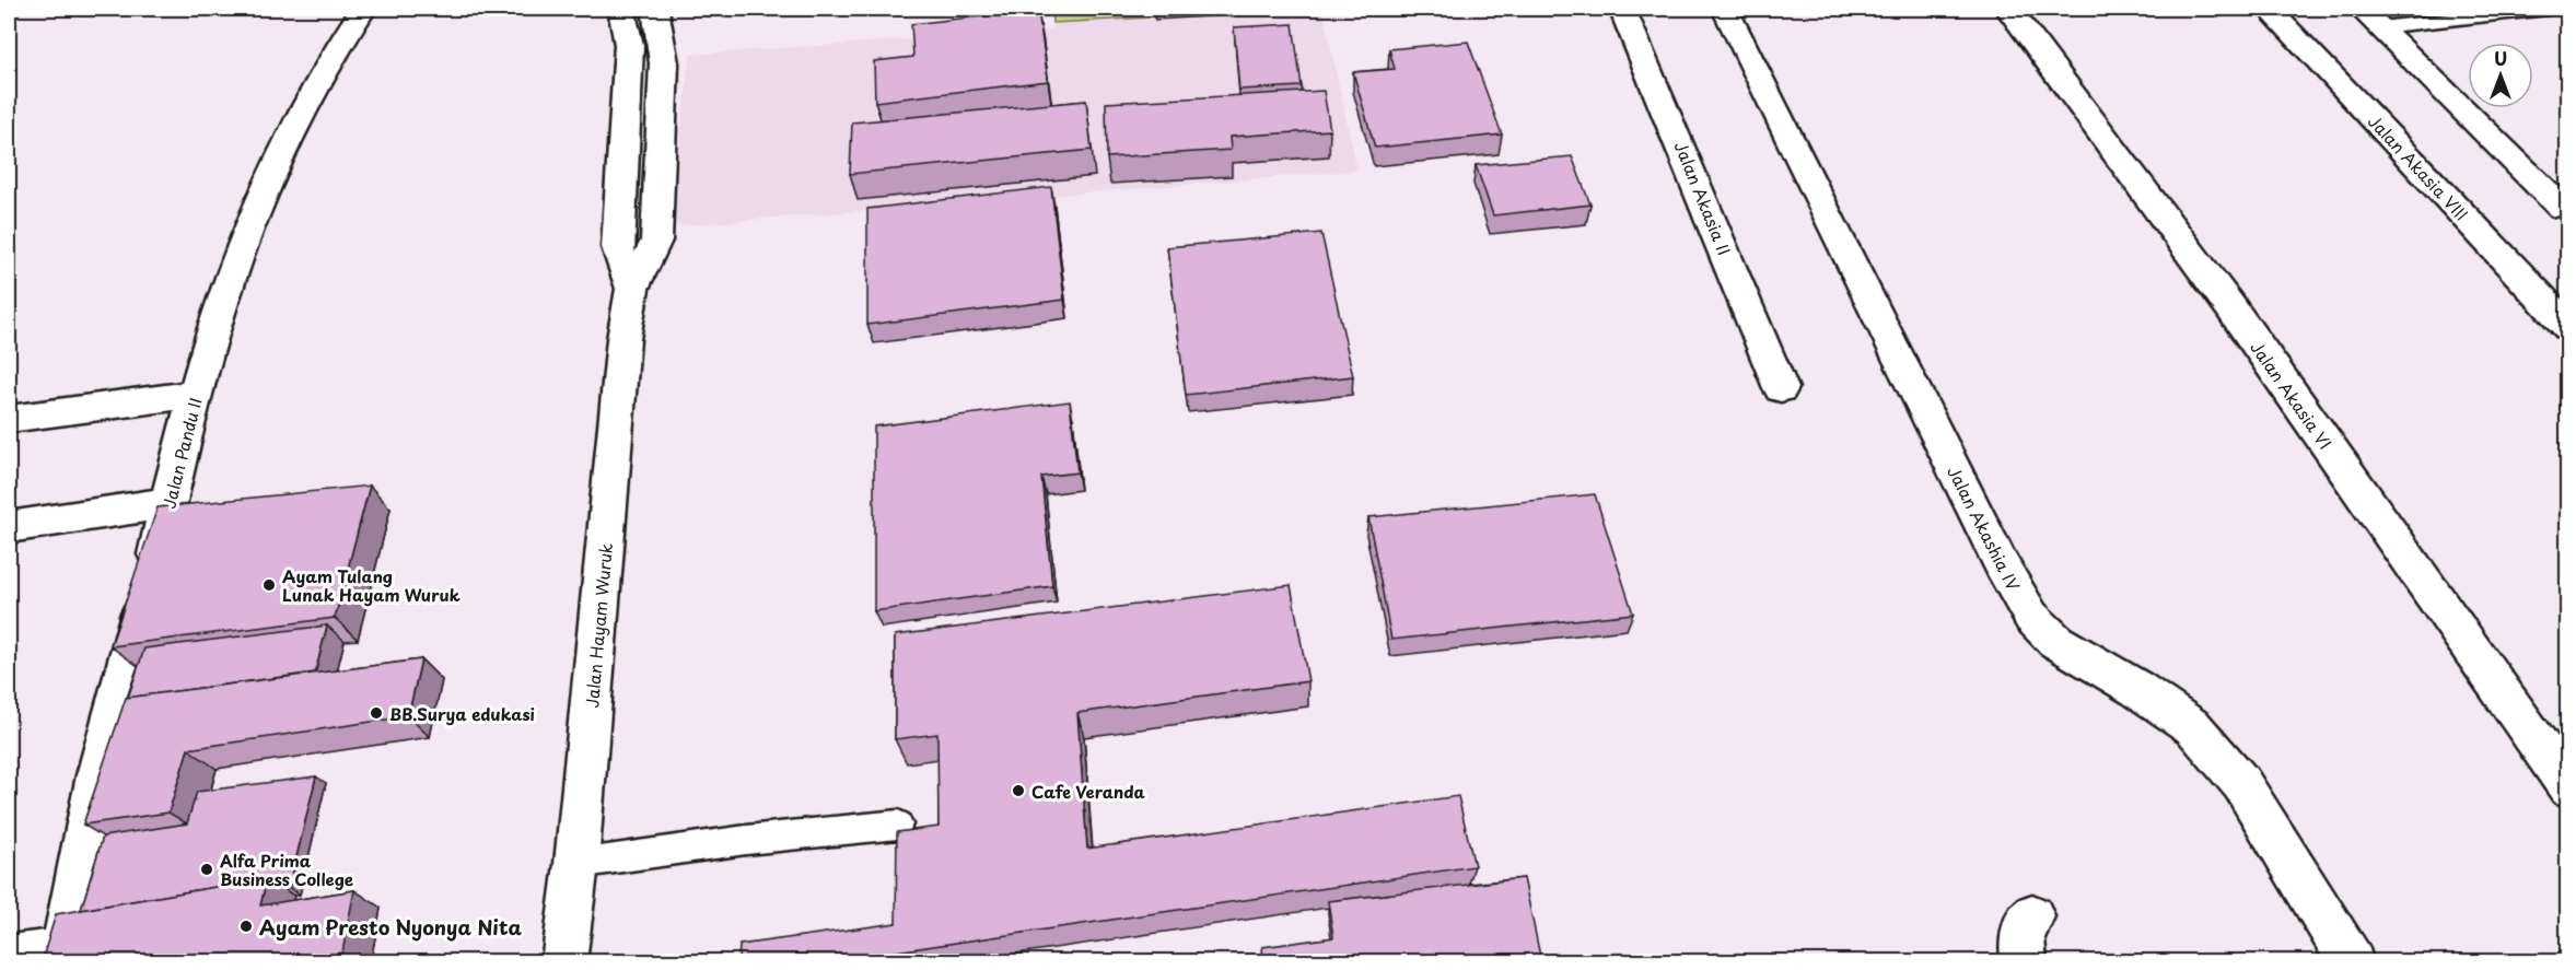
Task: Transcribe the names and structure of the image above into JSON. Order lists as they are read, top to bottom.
{
  "streets": {
    "street": [
      "Jalan Akasia VIII",
      "Jalan Akasia II",
      "Jalan Akasia VI",
      "Jalan Pandu II",
      "Jalan Akashia IV",
      "Jalan Hayam Wuruk"
    ]
  },
  "places": [
    "Ayam Tulang Lunak Hayam Wuruk",
    "BB.Surya edukasi",
    "Cafe Veranda",
    "Alfa Prima Business College",
    "Ayam Presto Nyonya Nita"
  ],
  "north": "top"
}
